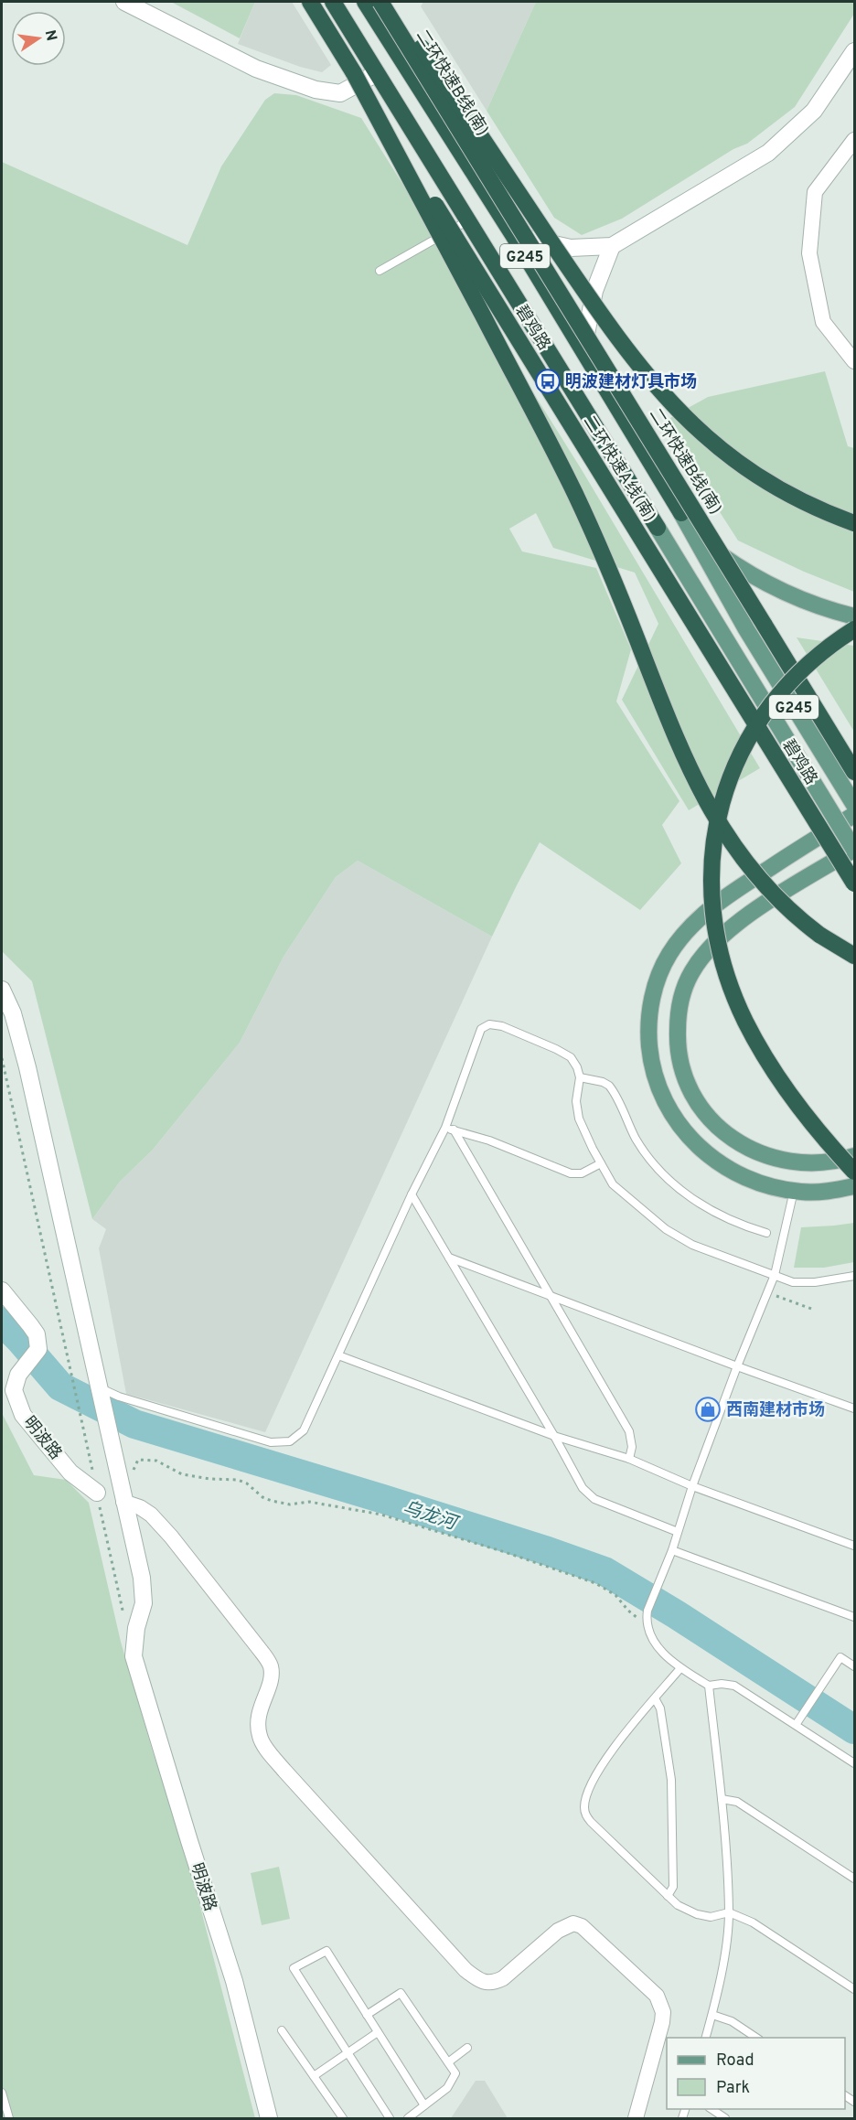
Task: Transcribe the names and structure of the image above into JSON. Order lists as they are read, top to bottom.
{
  "streets": {
    "highway": [
      "二环快速B线(南)",
      "G245",
      "碧鸡路",
      "二环快速A线(南)"
    ],
    "street": ["明波路"]
  },
  "water": ["乌龙河"],
  "places": {
    "bus stop": ["明波建材灯具市场"],
    "shop": ["西南建材市场"]
  },
  "legend": ["Road", "Park"],
  "north": "right"
}
